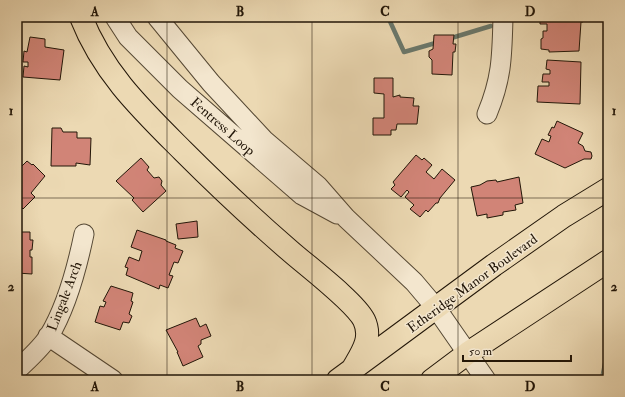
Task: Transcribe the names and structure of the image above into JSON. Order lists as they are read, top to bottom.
{
  "streets": {
    "main road": ["Etheridge Manor Boulevard"],
    "street": ["Fentress Loop", "Lingale Arch"]
  },
  "crossings": [
    ["Fentress Loop", "Etheridge Manor Boulevard"]
  ],
  "scale_bar": "50 m",
  "grid": {
    "columns": [
      "A",
      "B",
      "C",
      "D"
    ],
    "rows": ["1", "2"]
  }
}
